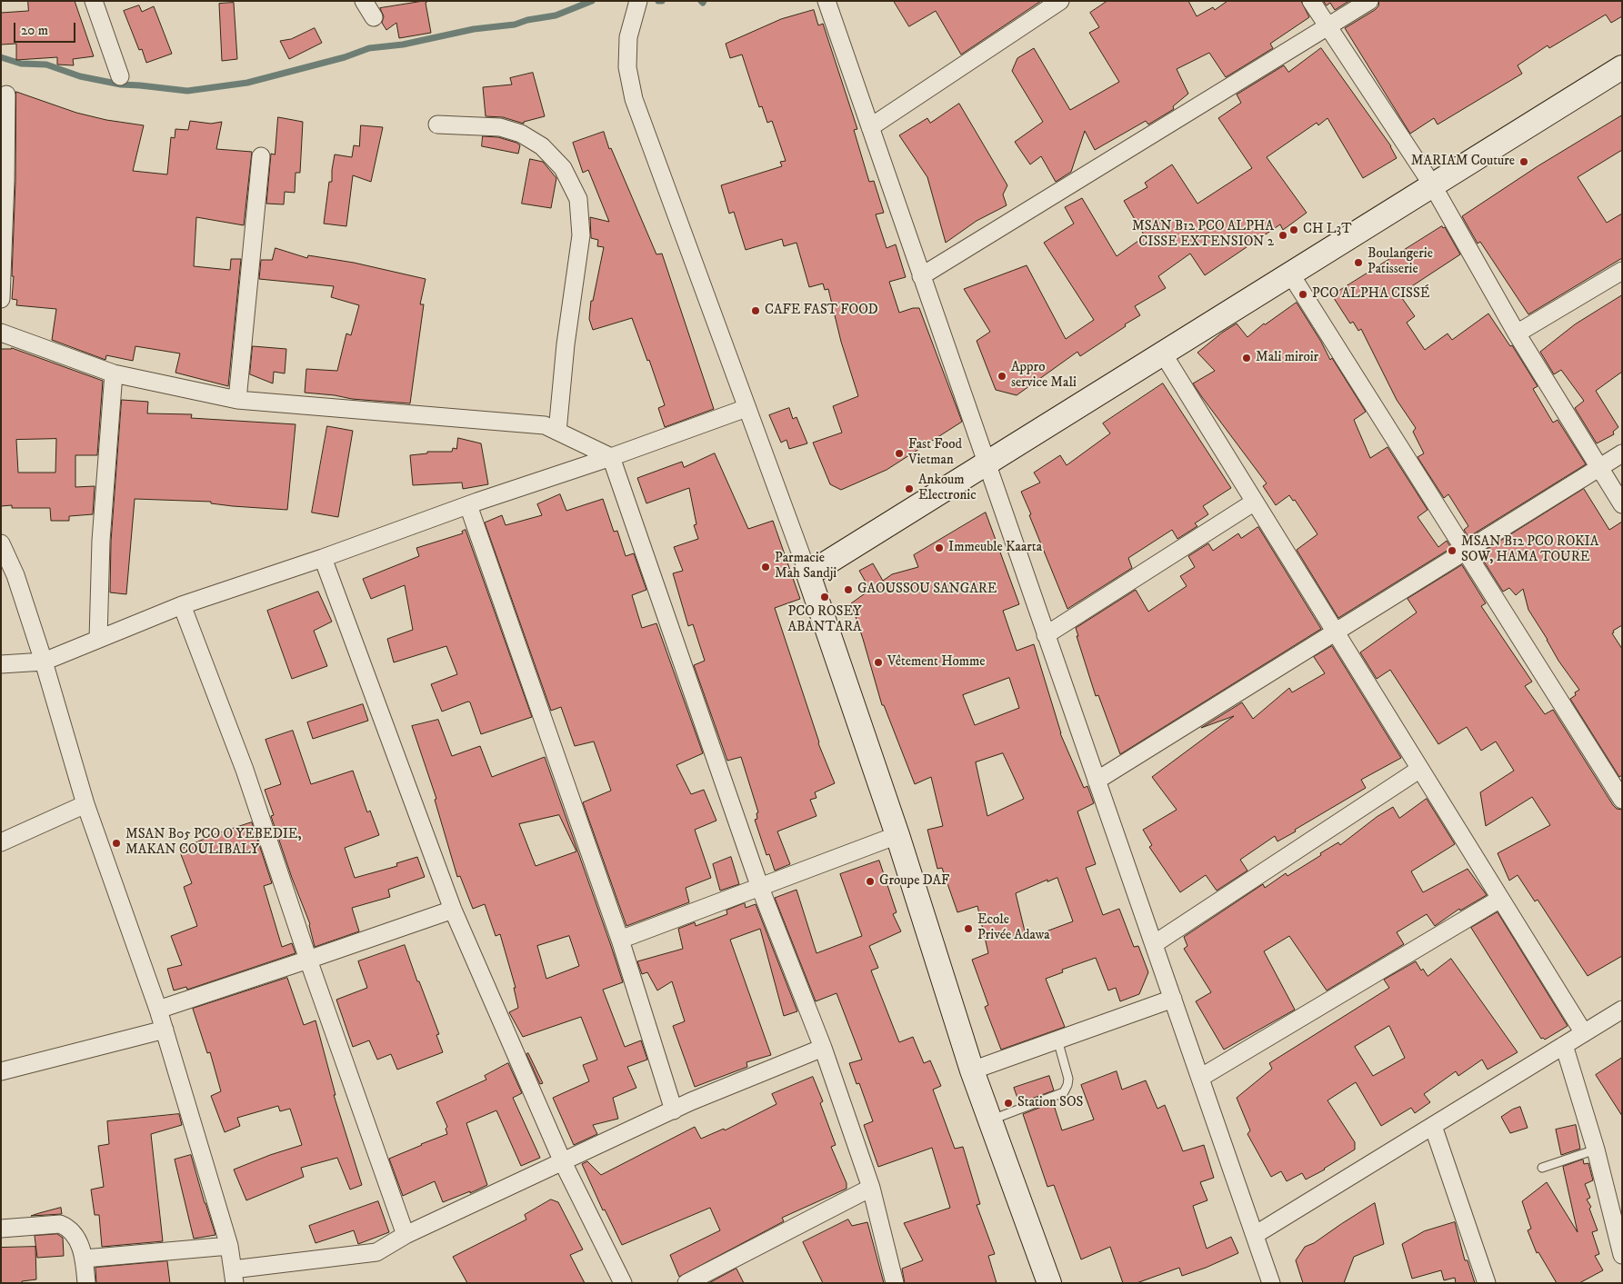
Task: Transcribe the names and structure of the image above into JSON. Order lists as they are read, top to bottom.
{
  "places": [
    "MARIAM Couture",
    "CH L3T",
    "MSAN B12 PCO ALPHA CISSE EXTENSION 2",
    "Boulangerie Patisserie",
    "PCO ALPHA CISSÉ",
    "CAFE FAST FOOD",
    "Mali miroir",
    "Appro service Mali",
    "Fast Food Vietman",
    "Ankoum Electronic",
    "Immeuble Kaarta",
    "MSAN B12 PCO ROKIA SOW, HAMA TOURE",
    "Parmacie Mah Sandji",
    "GAOUSSOU SANGARE",
    "PCO ROSEY ABANTARA",
    "Vêtement Homme",
    "MSAN B05 PCO O YEBEDIE, MAKAN COULIBALY",
    "Groupe DAF",
    "Ecole Privée Adawa",
    "Station SOS"
  ],
  "scale_bar": "20 m"
}
